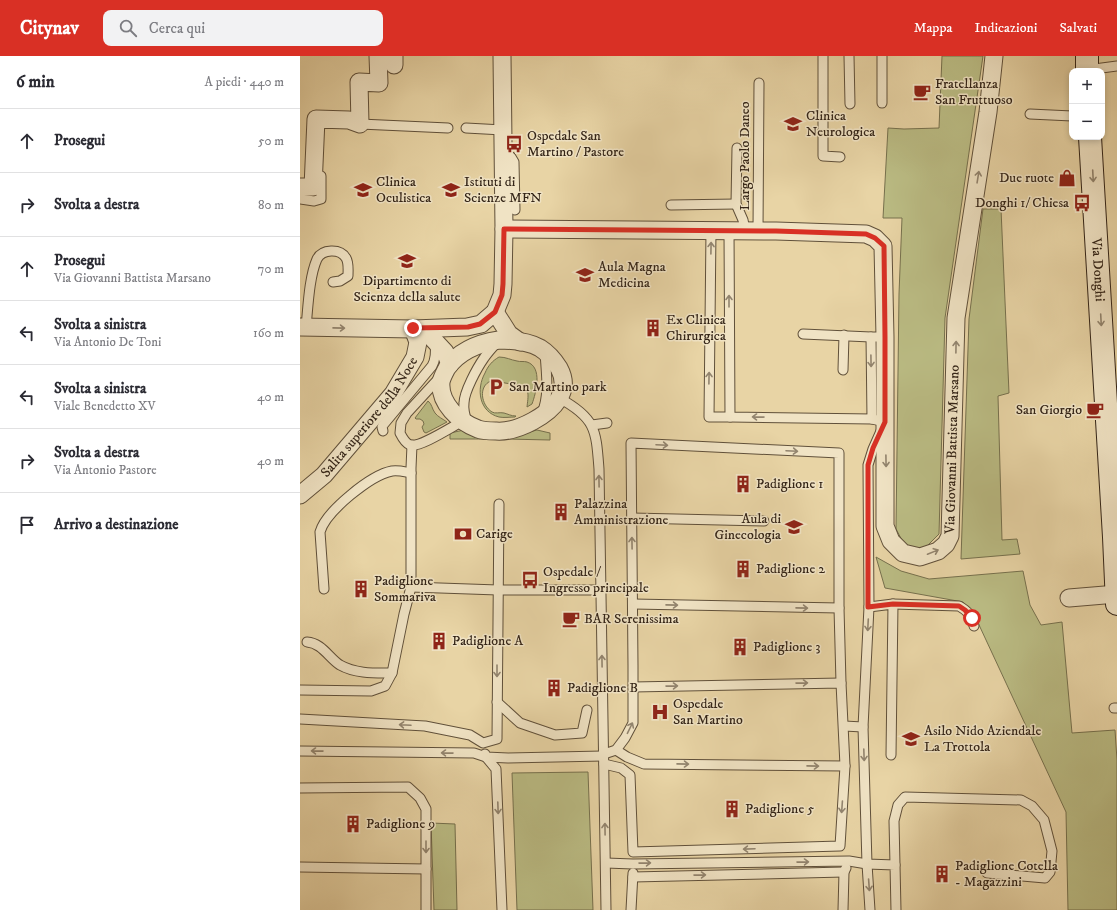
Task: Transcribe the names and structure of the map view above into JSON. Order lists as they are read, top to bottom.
{
  "streets": {
    "street": ["Via Donghi", "Salita superiore della Noce", "Via Giovanni Battista Marsano"],
    "lane": ["Largo Paolo Daneo"]
  },
  "crossings": [
    ["Largo Paolo Daneo", "Via Giovanni Battista Marsano"]
  ],
  "one_way": ["Largo Paolo Daneo", "Via Donghi"],
  "places": {
    "cafe": ["Fratellanza San Fruttuoso", "San Giorgio", "BAR Serenissima"],
    "school or university": [
      "Clinica Neurologica",
      "Clinica Oculistica",
      "Istituti di Scienze MFN",
      "Dipartimento di Scienza della salute",
      "Aula Magna Medicina",
      "Aula di Ginecologia",
      "Asilo Nido Aziendale La Trottola"
    ],
    "bus stop": ["Ospedale San Martino / Pastore", "Donghi 1/ Chiesa", "Ospedale / Ingresso principale"],
    "shop": ["Due ruote"],
    "building": [
      "Ex Clinica Chirurgica",
      "Padiglione 1",
      "Palazzina Amministrazione",
      "Padiglione 2",
      "Padiglione Sommariva",
      "Padiglione A",
      "Padiglione 3",
      "Padiglione B",
      "Padiglione 5",
      "Padiglione 9",
      "Padiglione Cotella - Magazzini"
    ],
    "parking": ["San Martino park"],
    "bank": ["Carige"],
    "hospital": ["Ospedale San Martino"]
  },
  "page": {
    "header": "Citynav",
    "search": "Cerca qui",
    "nav": ["Mappa", "Indicazioni", "Salvati"],
    "heading": ["6 min", "A piedi · 440 m"],
    "map_buttons": ["+", "−"],
    "list": [
      ["Prosegui", "50 m"],
      ["Svolta a destra", "80 m"],
      ["Prosegui", "Via Giovanni Battista Marsano", "70 m"],
      ["Svolta a sinistra", "Via Antonio De Toni", "160 m"],
      ["Svolta a sinistra", "Viale Benedetto XV", "40 m"],
      ["Svolta a destra", "Via Antonio Pastore", "40 m"],
      "Arrivo a destinazione"
    ]
  }
}
